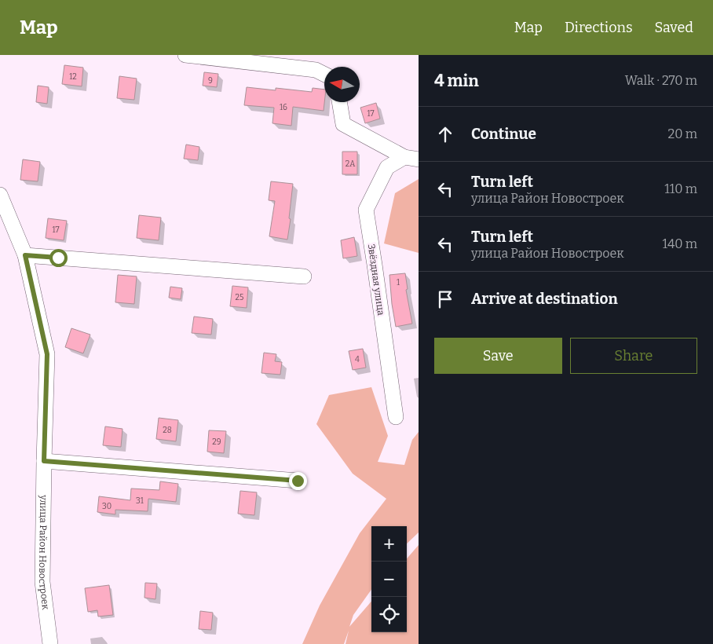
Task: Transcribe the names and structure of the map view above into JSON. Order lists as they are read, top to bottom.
{
  "streets": {
    "street": ["Звёздная улица", "улица Район Новостроек"]
  },
  "house_numbers": [
    "12",
    "9",
    "16",
    "17",
    "2А",
    "17",
    "1",
    "25",
    "4",
    "28",
    "29",
    "31",
    "30"
  ],
  "north": "left",
  "page": {
    "header": "Map",
    "nav": ["Map", "Directions", "Saved"],
    "heading": ["4 min", "Walk · 270 m"],
    "list": [
      ["Continue", "20 m"],
      ["Turn left", "улица Район Новостроек", "110 m"],
      ["Turn left", "улица Район Новостроек", "140 m"],
      "Arrive at destination"
    ],
    "buttons": ["Save", "Share"],
    "map_buttons": ["+", "−"]
  }
}
